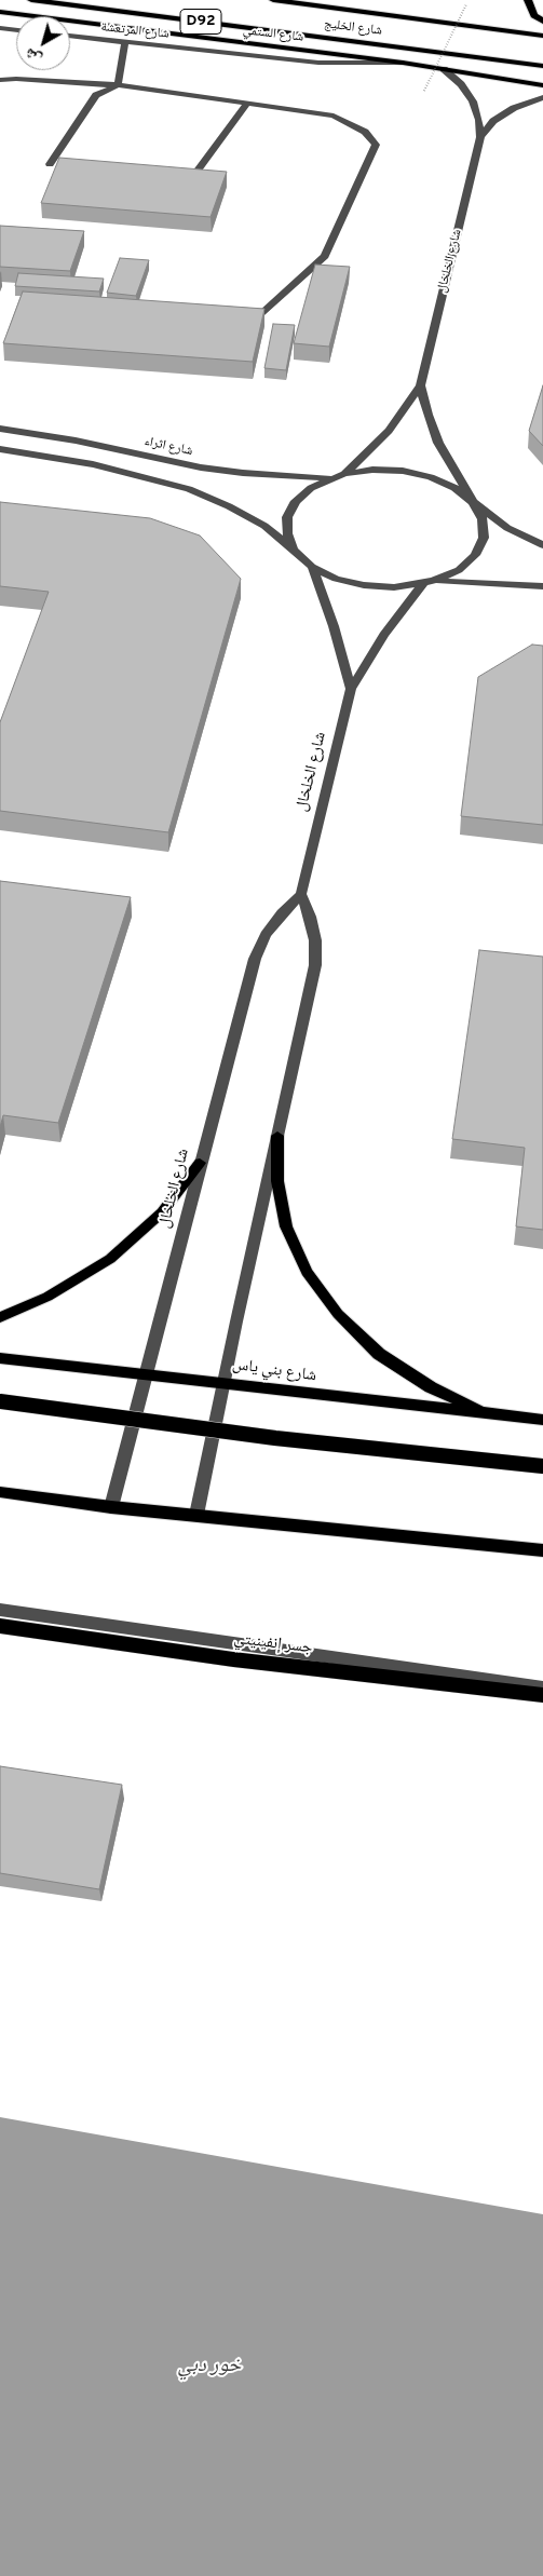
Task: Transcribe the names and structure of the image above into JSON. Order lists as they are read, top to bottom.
{
  "streets": {
    "highway": ["جسر إنفينيتي"],
    "main road": [
      "D92",
      "شارع الخليج",
      "شارع الستمي",
      "شارع بني ياس"
    ],
    "street": ["شارع المرتعشة", "شارع الخلخال", "شارع اثراء"]
  },
  "crossings": [
    ["شارع المرتعشة", "شارع الستمي"],
    ["شارع الستمي", "شارع الخلخال"],
    ["شارع الخلخال", "شارع اثراء"],
    ["شارع الخلخال", "شارع بني ياس"]
  ],
  "water": ["خور دبي"],
  "north": "bottom left"
}
